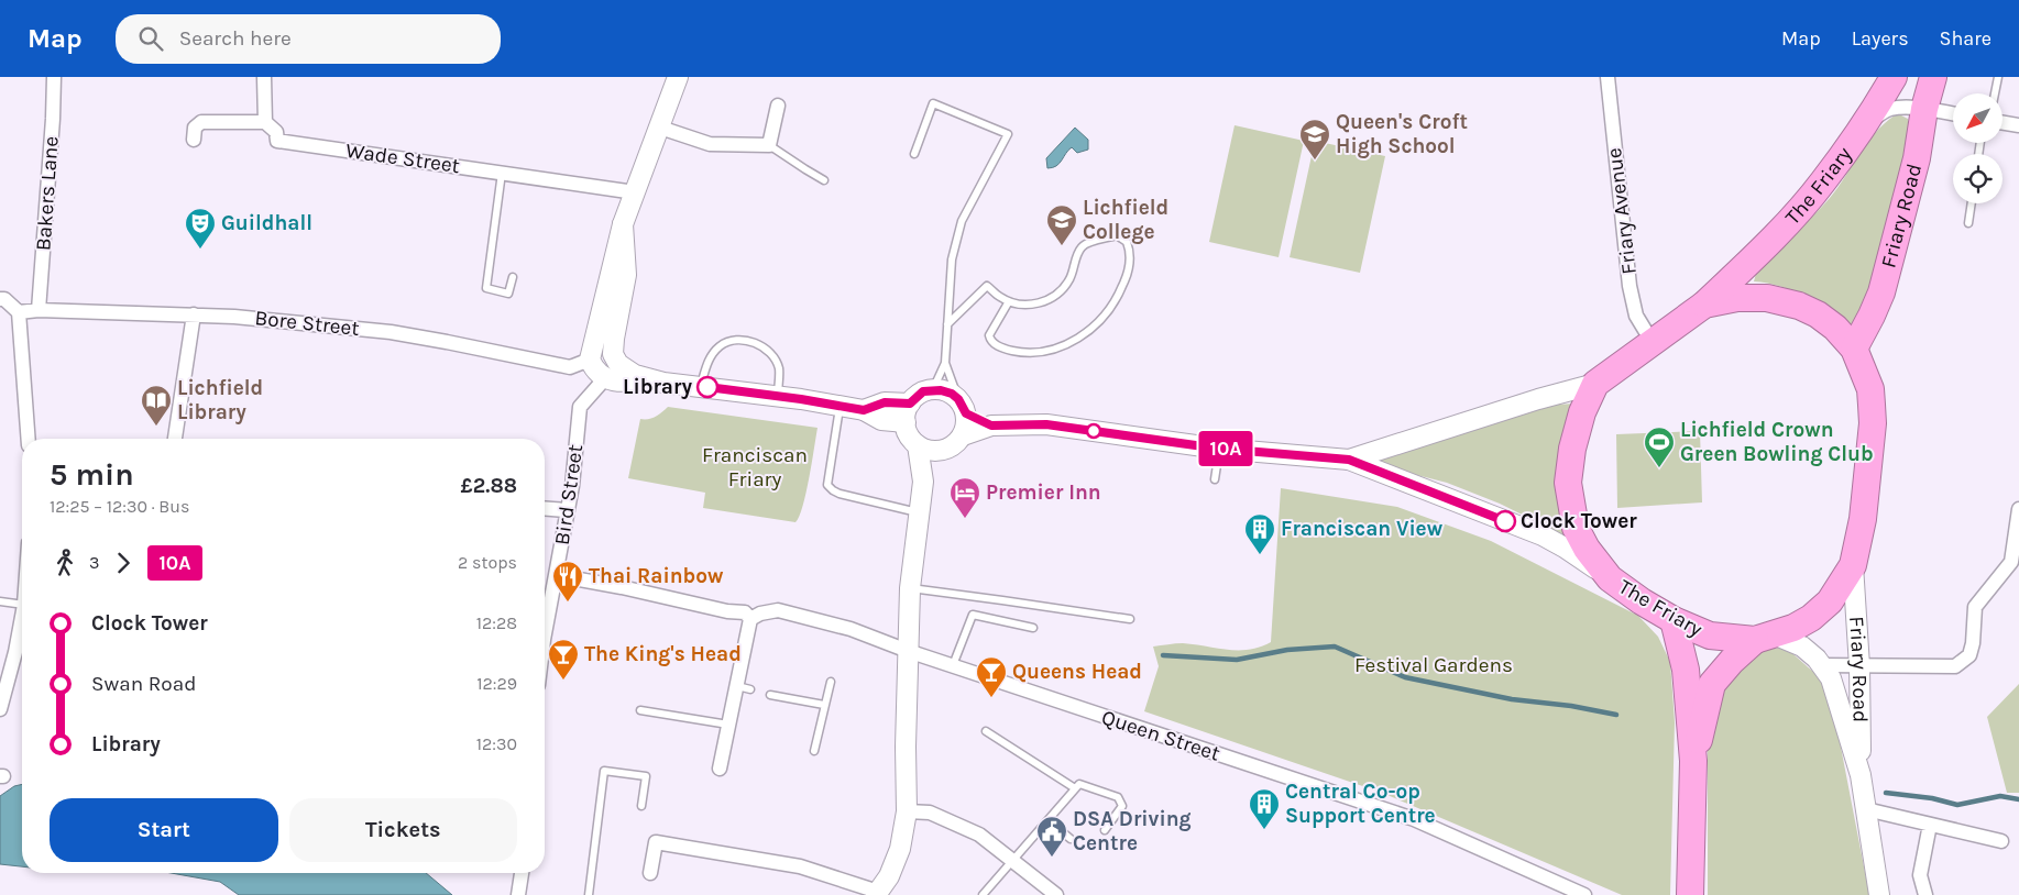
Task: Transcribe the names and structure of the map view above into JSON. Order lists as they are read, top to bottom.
{
  "streets": {
    "highway": ["The Friary", "Friary Road"],
    "street": [
      "Wade Street",
      "Bakers Lane",
      "Friary Avenue",
      "Bore Street",
      "Bird Street",
      "Queen Street"
    ]
  },
  "crossings": [
    ["The Friary", "Friary Avenue"],
    ["The Friary", "Friary Road"],
    ["Bakers Lane", "Bore Street"]
  ],
  "parks": ["Franciscan Friary", "Festival Gardens"],
  "places": {
    "school or university": ["Queen's Croft High School", "Lichfield College"],
    "theatre": ["Guildhall"],
    "other": ["Library", "Clock Tower"],
    "library": ["Lichfield Library"],
    "sports": ["Lichfield Crown Green Bowling Club"],
    "hotel": ["Premier Inn"],
    "building": ["Franciscan View", "Central Co-op Support Centre"],
    "restaurant": ["Thai Rainbow"],
    "bar": ["The King's Head", "Queens Head"],
    "public building": ["DSA Driving Centre"]
  },
  "lines": ["bus line 10A"],
  "north": "bottom left",
  "page": {
    "header": "Map",
    "search": "Search here",
    "nav": ["Map", "Layers", "Share"],
    "on_map": "10A",
    "heading": ["5 min", "12:25 – 12:30 · Bus", "£2.88"],
    "legs": ["3", "10A", "2 stops"],
    "list": [
      {
        "name": "Clock Tower",
        "value": "12:28"
      },
      {
        "name": "Swan Road",
        "value": "12:29"
      },
      {
        "name": "Library",
        "value": "12:30"
      }
    ],
    "buttons": ["Start", "Tickets"]
  }
}
